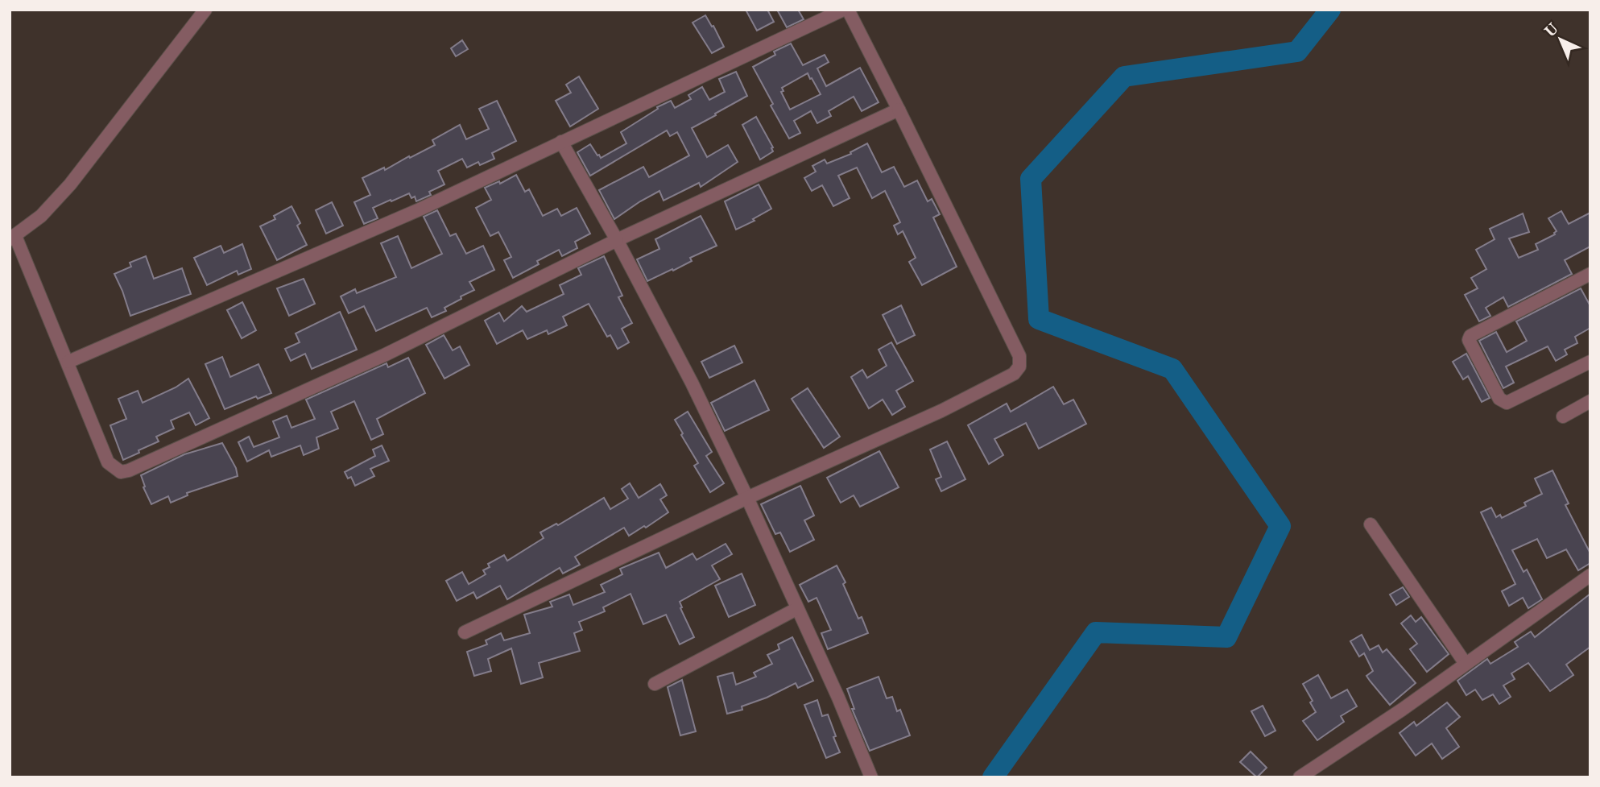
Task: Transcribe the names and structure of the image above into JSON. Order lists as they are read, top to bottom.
{
  "north": "top left"
}
